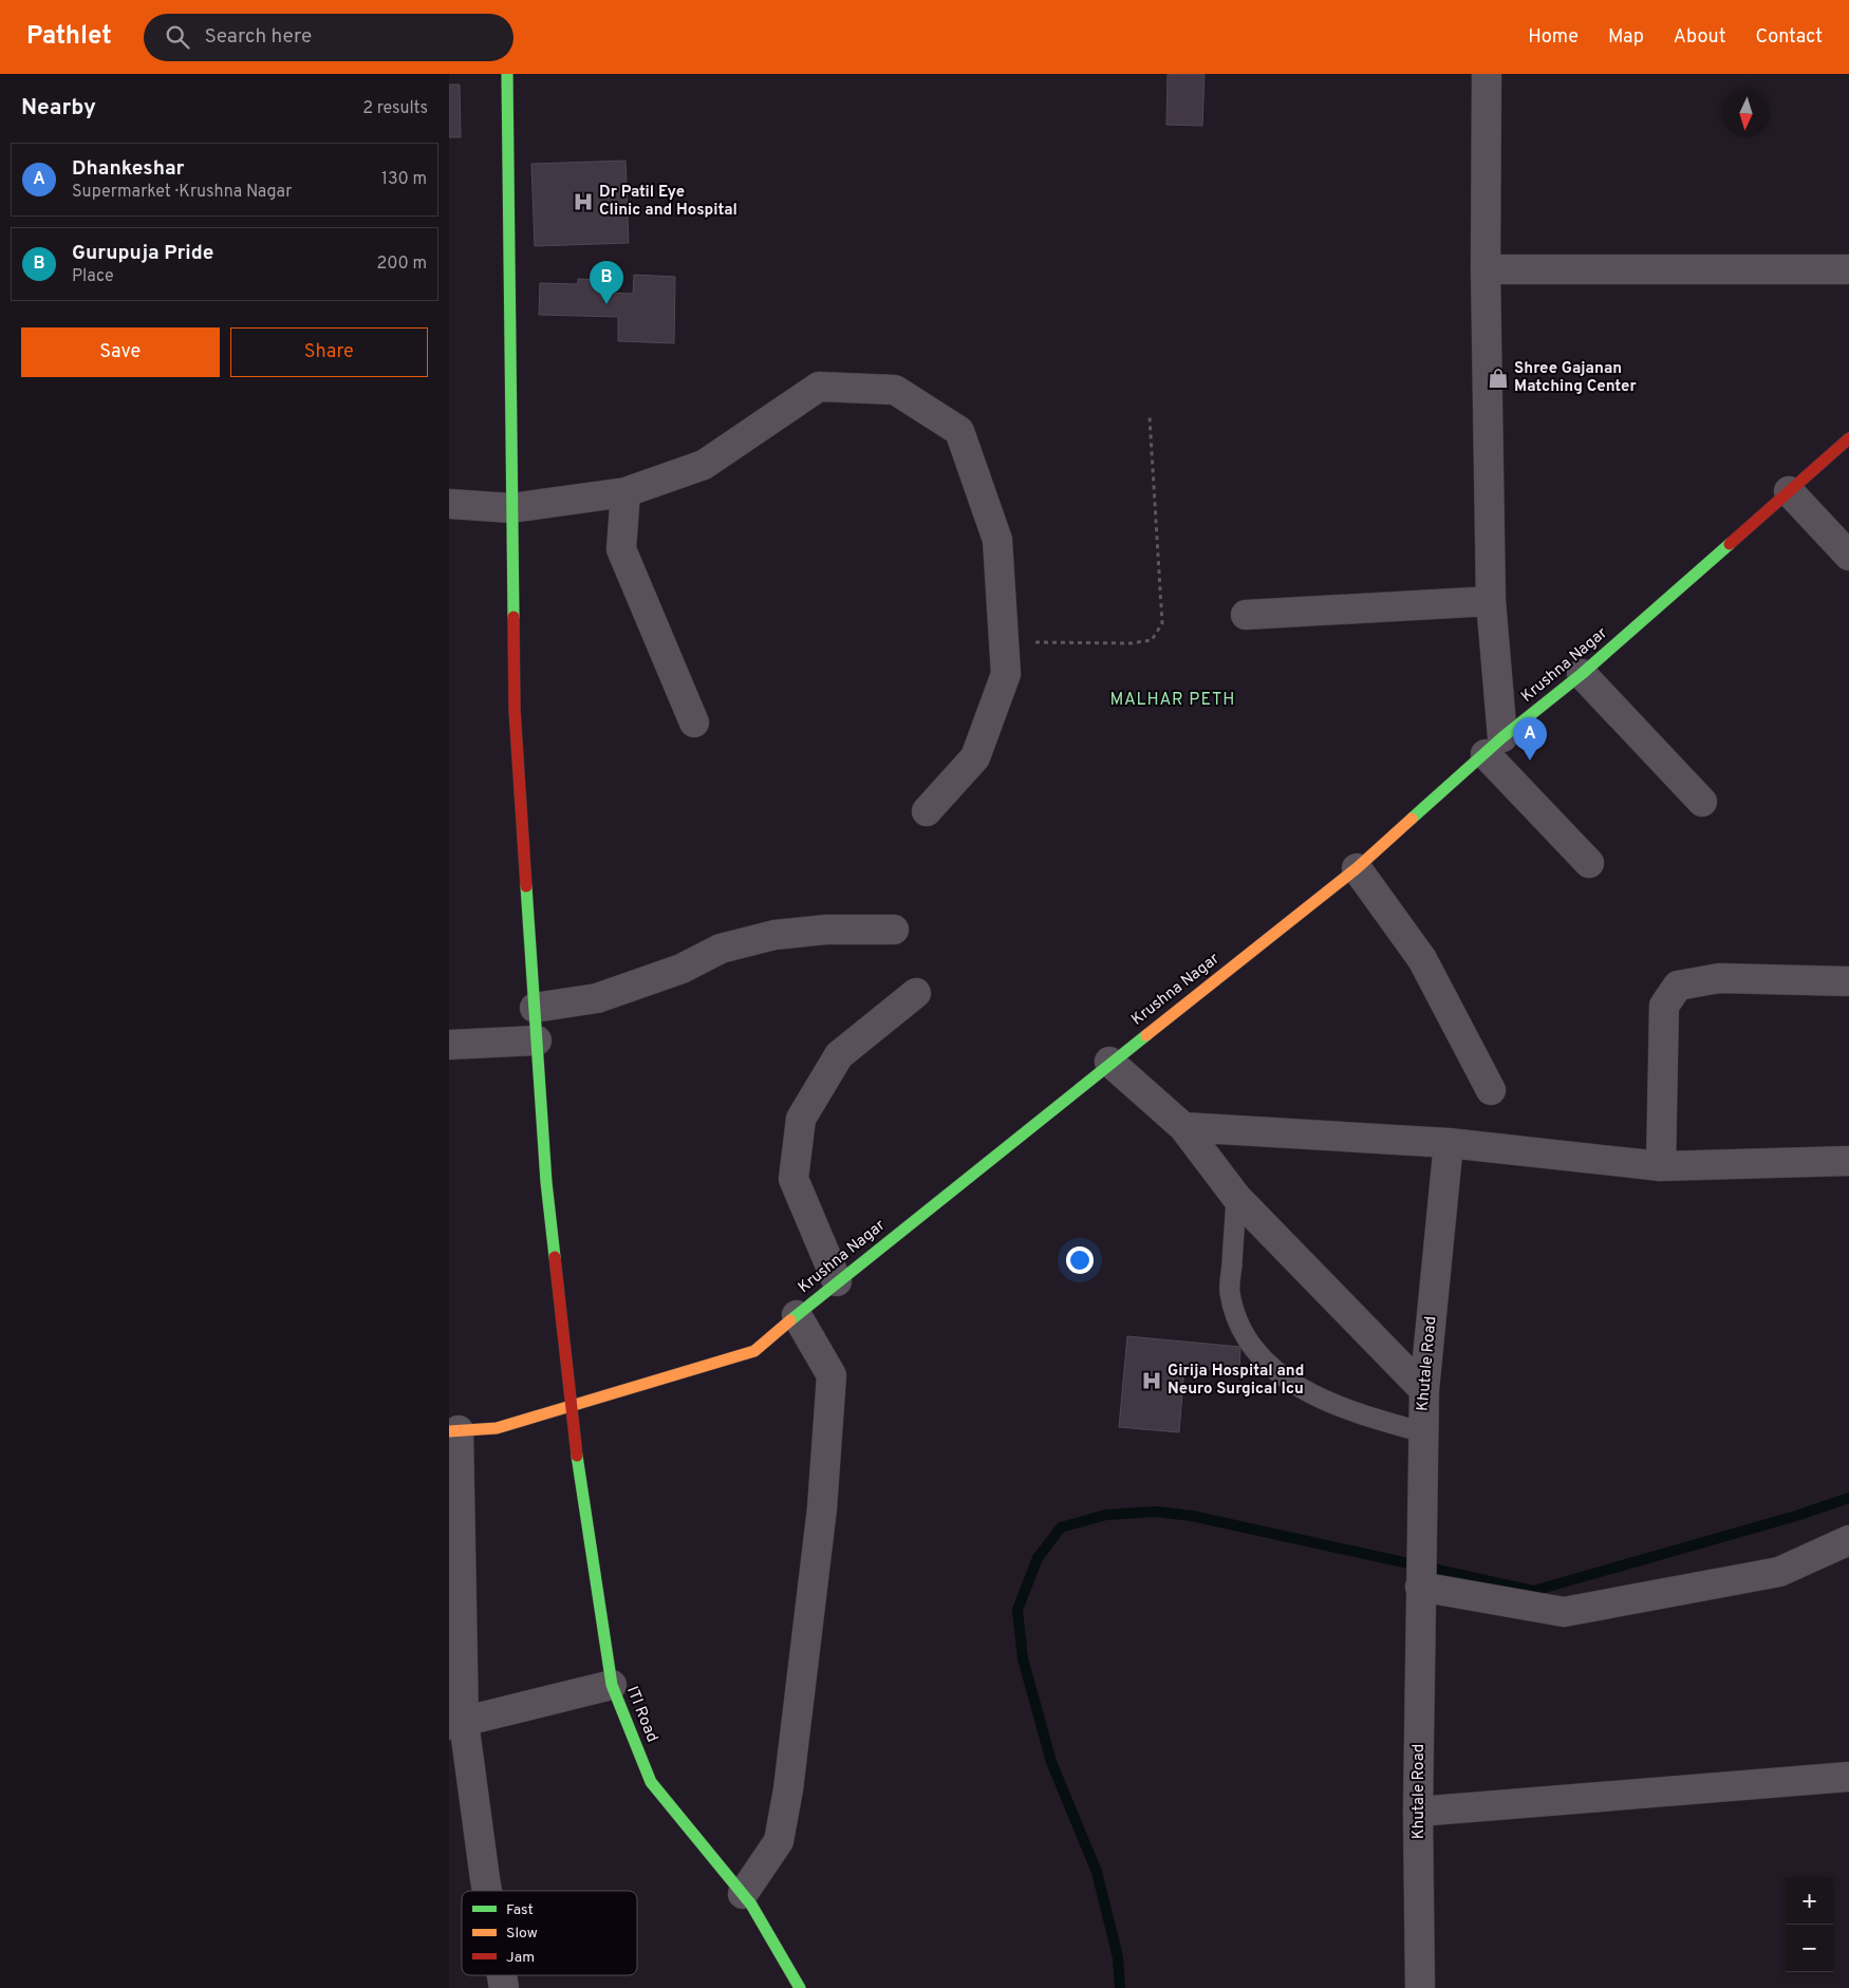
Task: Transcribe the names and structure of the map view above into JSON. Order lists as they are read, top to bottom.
{
  "streets": {
    "main road": ["Krushna Nagar", "ITI Road"],
    "street": ["Khutale Road"]
  },
  "crossings": [
    ["Krushna Nagar", "ITI Road"]
  ],
  "districts": ["MALHAR PETH"],
  "places": {
    "hospital": ["Dr Patil Eye Clinic and Hospital", "Girija Hospital and Neuro Surgical Icu"],
    "shop": ["Shree Gajanan Matching Center"]
  },
  "legend": ["Fast", "Slow", "Jam"],
  "north": "bottom",
  "page": {
    "header": "Pathlet",
    "search": "Search here",
    "nav": [
      "Home",
      "Map",
      "About",
      "Contact"
    ],
    "heading": ["Nearby", "2 results"],
    "list": [
      {
        "mark": "A",
        "name": "Dhankeshar",
        "note": "Supermarket · Krushna Nagar",
        "value": "130 m"
      },
      {
        "mark": "B",
        "name": "Gurupuja Pride",
        "note": "Place",
        "value": "200 m"
      }
    ],
    "pins": ["B", "A"],
    "buttons": ["Save", "Share"],
    "map_buttons": ["+", "−"]
  }
}
